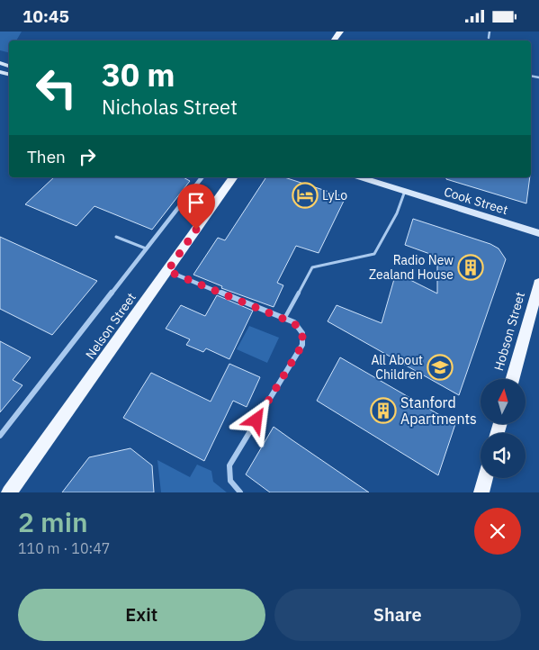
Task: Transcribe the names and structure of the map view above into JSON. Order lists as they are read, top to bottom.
{
  "streets": {
    "main road": ["Cook Street", "Nelson Street", "Hobson Street"]
  },
  "places": {
    "hotel": ["LyLo"],
    "building": ["Radio New Zealand House", "Stanford Apartments"],
    "school or university": ["All About Children"]
  },
  "north": "top",
  "page": {
    "status": "10:45",
    "turn": ["30 m", "Nicholas Street"],
    "then": "Then",
    "heading": ["2 min", "110 m · 10:47"],
    "buttons": ["Exit", "Share"]
  }
}
